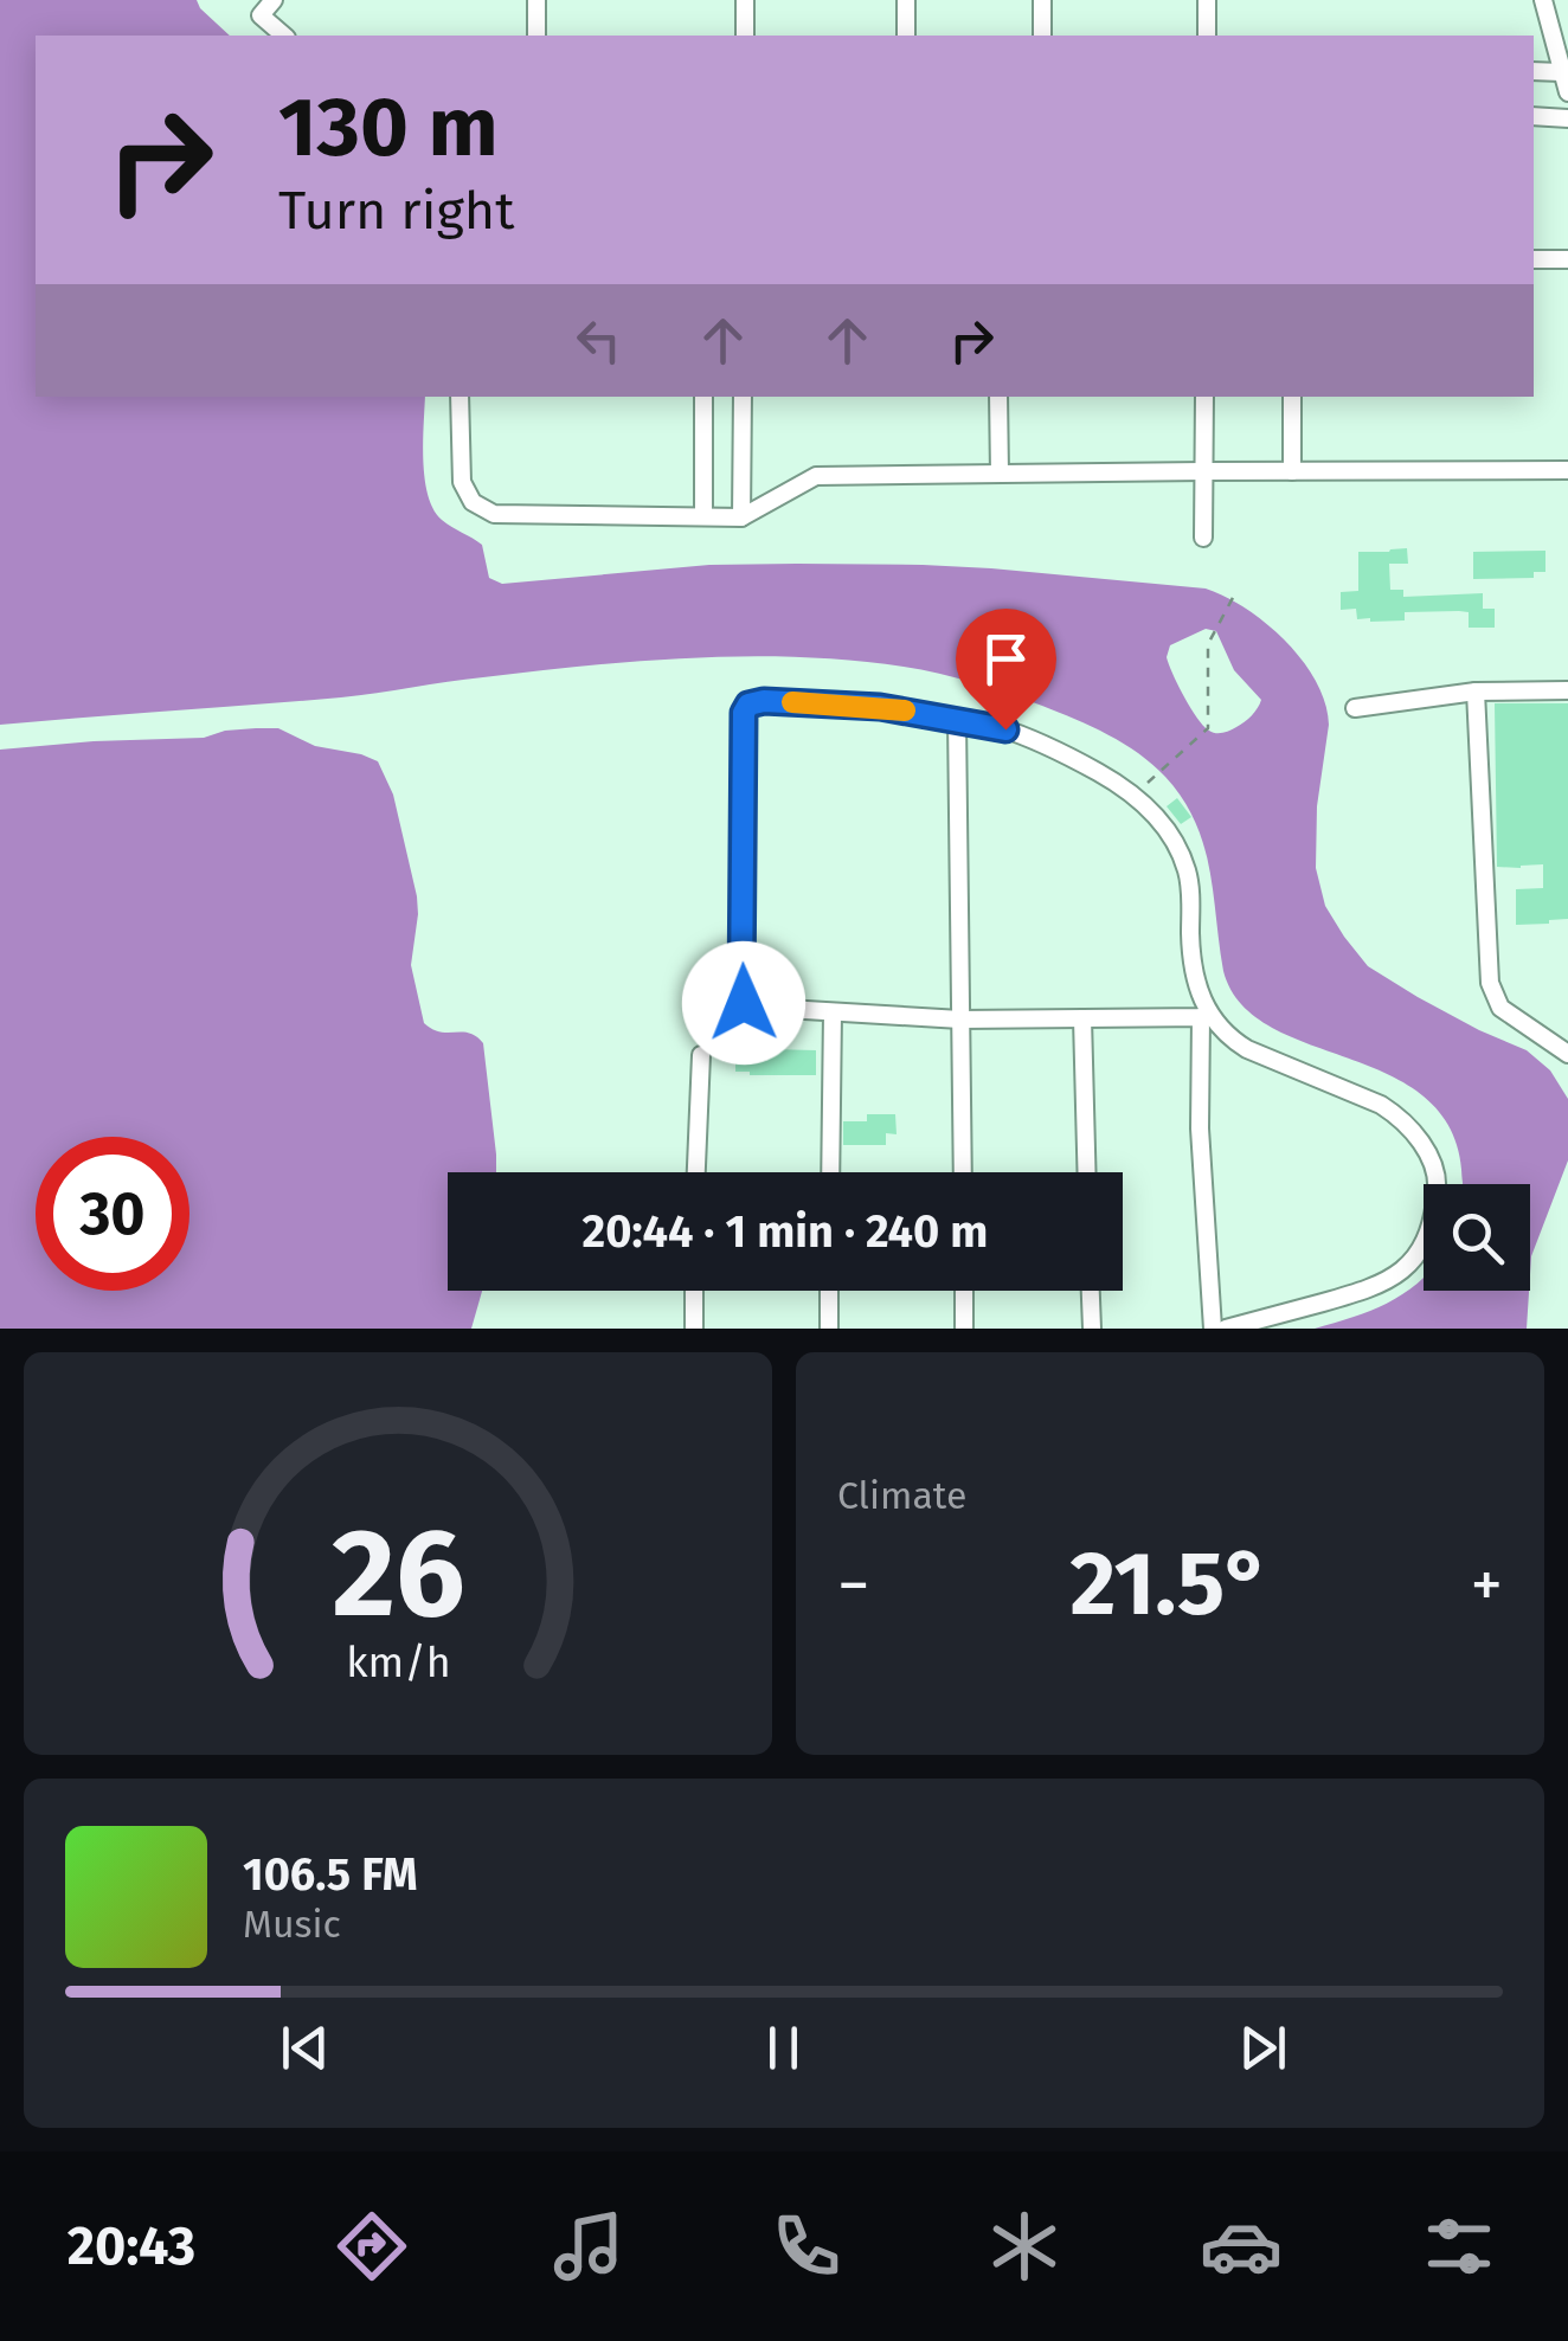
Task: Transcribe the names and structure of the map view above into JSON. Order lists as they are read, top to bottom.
{
  "page": {
    "turn": ["130 m", "Turn right"],
    "limit": "30",
    "trip": "20:44 · 1 min · 240 m",
    "tile": "Climate",
    "heat": ["−", "21.5°", "+"],
    "song": ["106.5 FM", "Music"],
    "tabs": "20:43",
    "gauge": ["26", "km/h"]
  }
}
